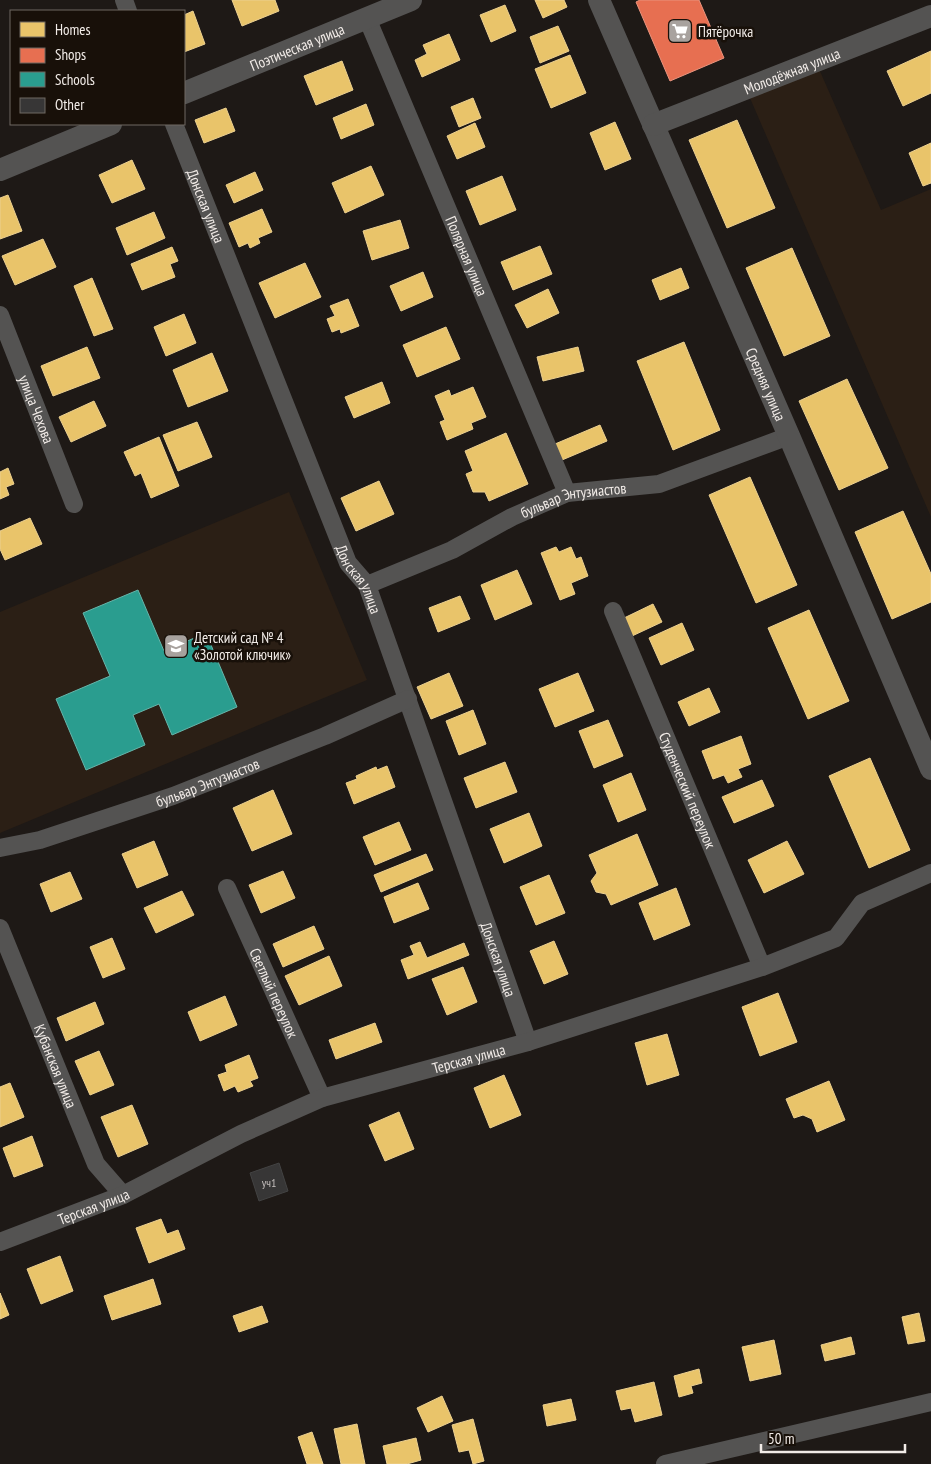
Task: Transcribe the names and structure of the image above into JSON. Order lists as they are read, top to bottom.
{
  "streets": {
    "street": [
      "Поэтическая улица",
      "Молодёжная улица",
      "Донская улица",
      "Полярная улица",
      "Средняя улица",
      "улица Чехова",
      "бульвар Энтузиастов",
      "Студенческий переулок",
      "Светлый переулок",
      "Терская улица",
      "Кубанская улица"
    ]
  },
  "crossings": [
    ["Поэтическая улица", "Полярная улица"],
    ["Молодёжная улица", "Средняя улица"],
    ["Донская улица", "бульвар Энтузиастов"],
    ["Донская улица", "Терская улица"],
    ["Полярная улица", "бульвар Энтузиастов"],
    ["Средняя улица", "бульвар Энтузиастов"],
    ["Студенческий переулок", "Терская улица"],
    ["Светлый переулок", "Терская улица"],
    ["Терская улица", "Кубанская улица"]
  ],
  "places": {
    "supermarket": ["Пятёрочка"],
    "school or university": ["Детский сад № 4 «Золотой ключик»"]
  },
  "house_numbers": ["уч1"],
  "legend": [
    "Homes",
    "Shops",
    "Schools",
    "Other"
  ],
  "scale_bar": "50 m"
}
